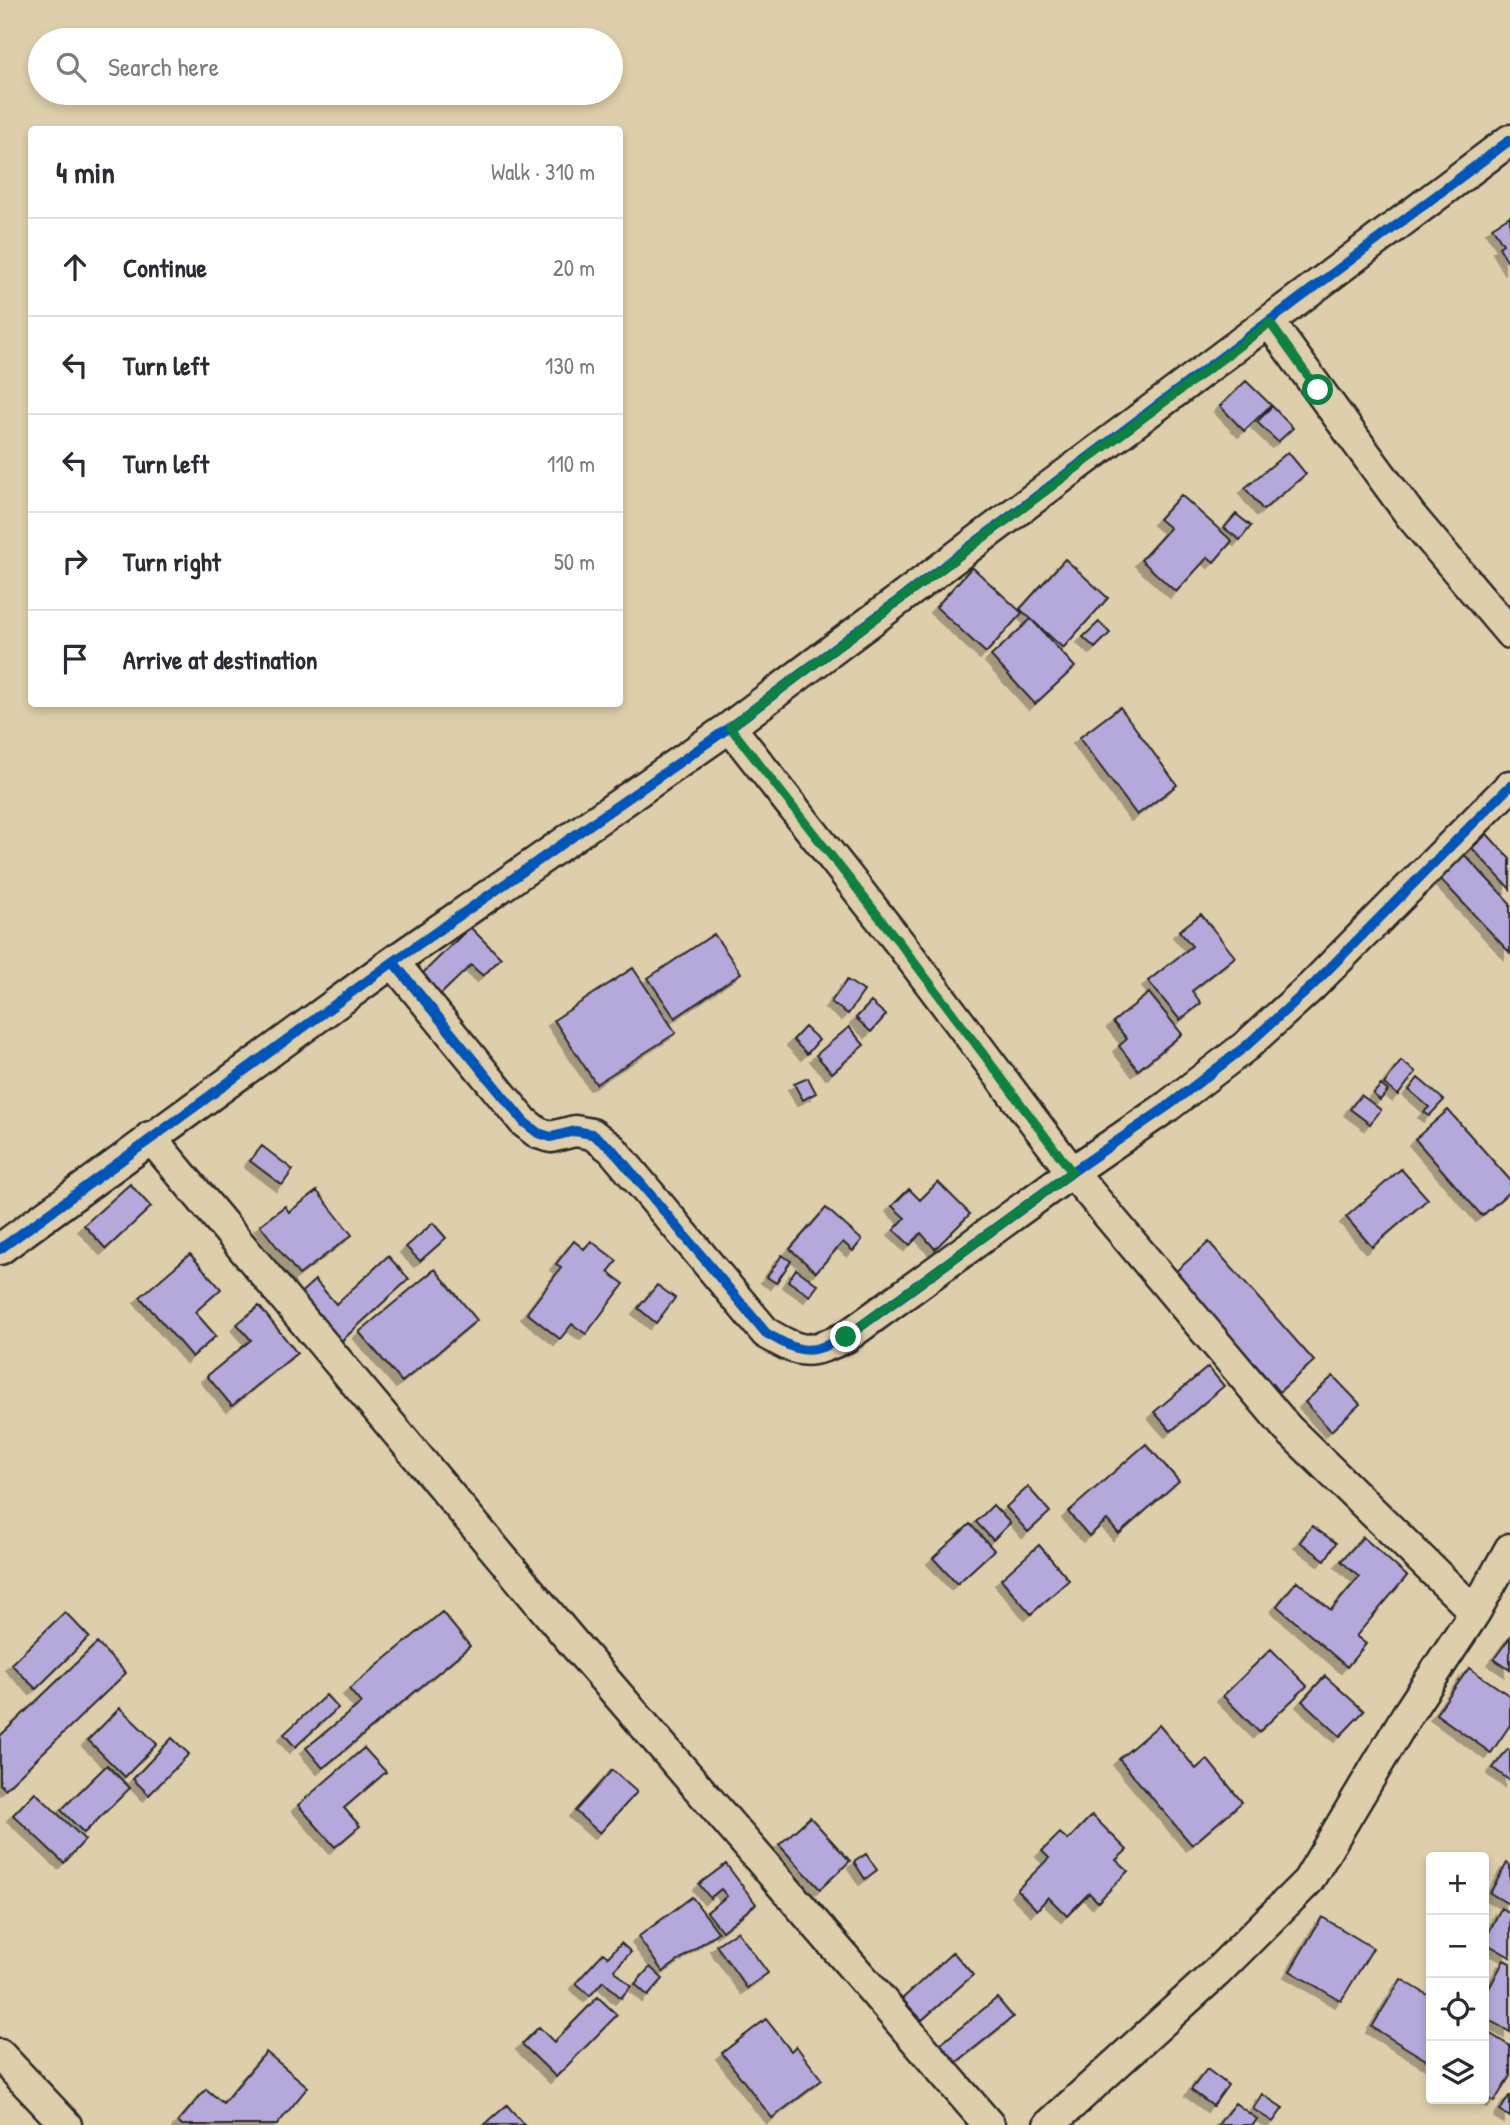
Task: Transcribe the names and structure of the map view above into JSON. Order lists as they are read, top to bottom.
{
  "page": {
    "search": "Search here",
    "heading": ["4 min", "Walk · 310 m"],
    "list": [
      ["Continue", "20 m"],
      ["Turn left", "130 m"],
      ["Turn left", "110 m"],
      ["Turn right", "50 m"],
      "Arrive at destination"
    ],
    "map_buttons": ["+", "−"]
  }
}
